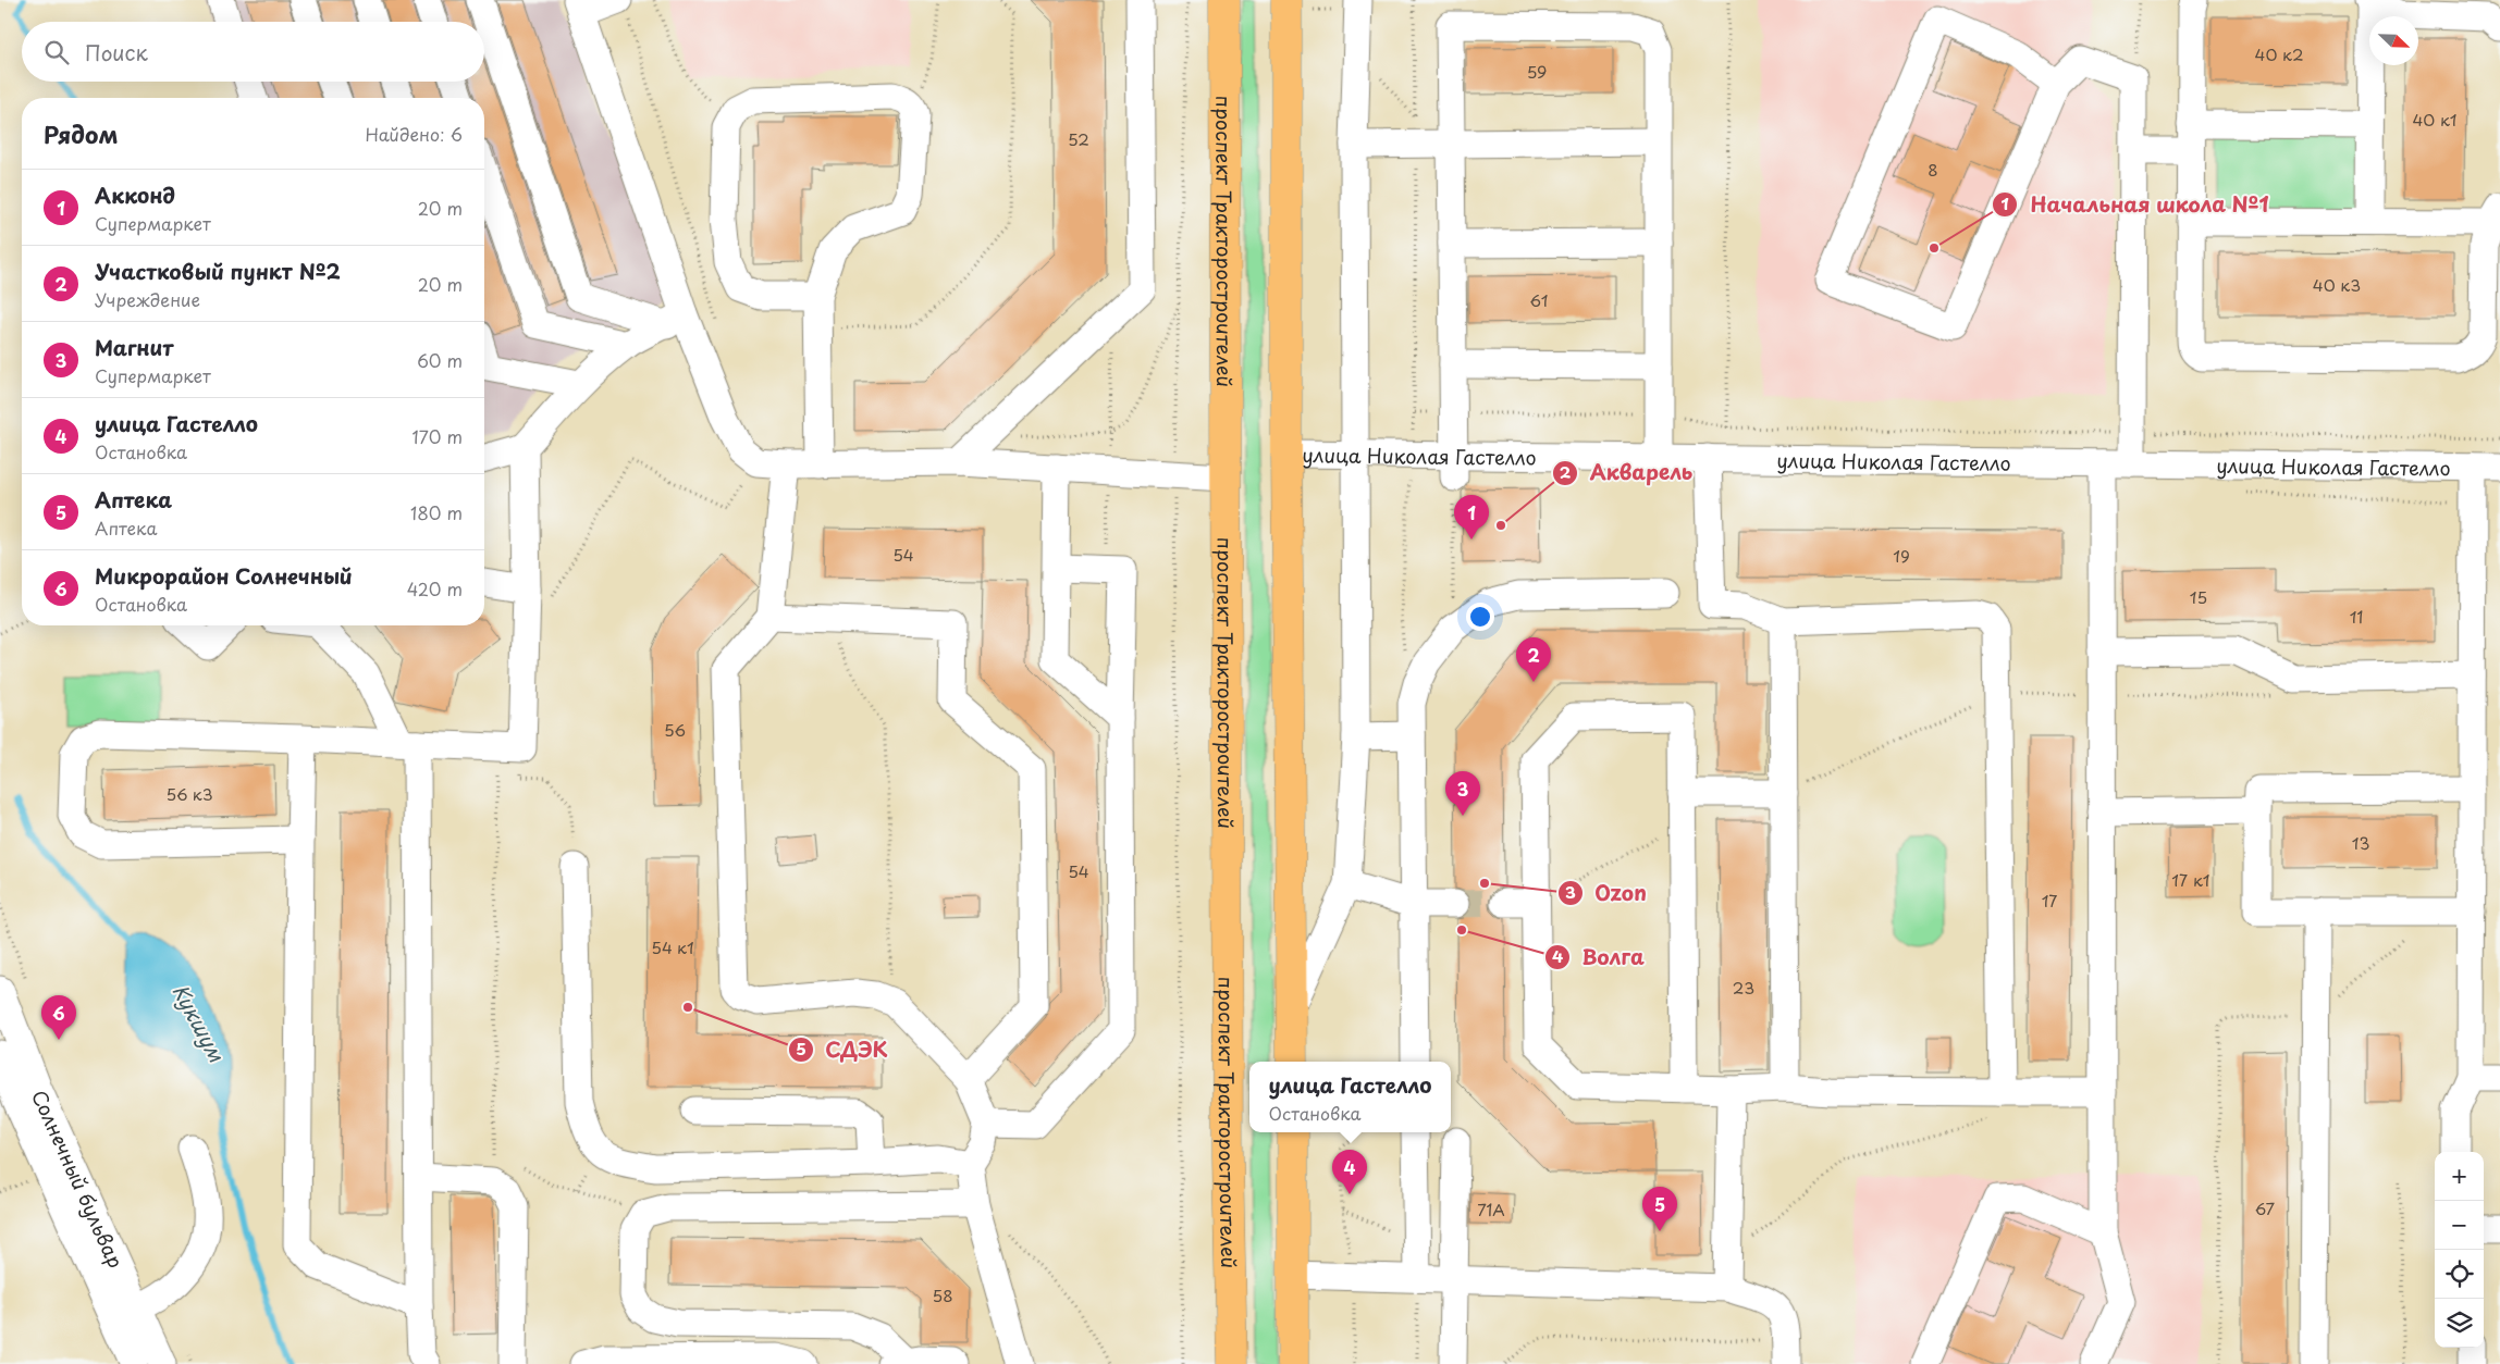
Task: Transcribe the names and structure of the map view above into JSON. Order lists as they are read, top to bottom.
{
  "streets": {
    "main road": ["проспект Тракторостроителей"],
    "street": ["улица Николая Гастелло", "Солнечный бульвар"]
  },
  "water": ["Кукшум"],
  "places": [
    "Начальная школа №1",
    "Акварель",
    "Ozon",
    "Волга",
    "СДЭК"
  ],
  "house_numbers": [
    "40 к2",
    "59",
    "40 к1",
    "52",
    "8",
    "40 к3",
    "61",
    "54",
    "19",
    "15",
    "11",
    "56",
    "56 к3",
    "13",
    "54",
    "17 к1",
    "17",
    "54 к1",
    "23",
    "67",
    "71А",
    "58"
  ],
  "north": "bottom right",
  "page": {
    "search": "Поиск",
    "heading": ["Рядом", "Найдено: 6"],
    "list": [
      {
        "mark": "1",
        "name": "Акконд",
        "note": "Супермаркет",
        "value": "20 m"
      },
      {
        "mark": "2",
        "name": "Участковый пункт №2",
        "note": "Учреждение",
        "value": "20 m"
      },
      {
        "mark": "3",
        "name": "Магнит",
        "note": "Супермаркет",
        "value": "60 m"
      },
      {
        "mark": "4",
        "name": "улица Гастелло",
        "note": "Остановка",
        "value": "170 m"
      },
      {
        "mark": "5",
        "name": "Аптека",
        "note": "Аптека",
        "value": "180 m"
      },
      {
        "mark": "6",
        "name": "Микрорайон Солнечный",
        "note": "Остановка",
        "value": "420 m"
      }
    ],
    "pins": [
      "1",
      "2",
      "3",
      "6",
      "4",
      "5"
    ],
    "popup": ["улица Гастелло", "Остановка"],
    "map_buttons": ["+", "−"]
  }
}
